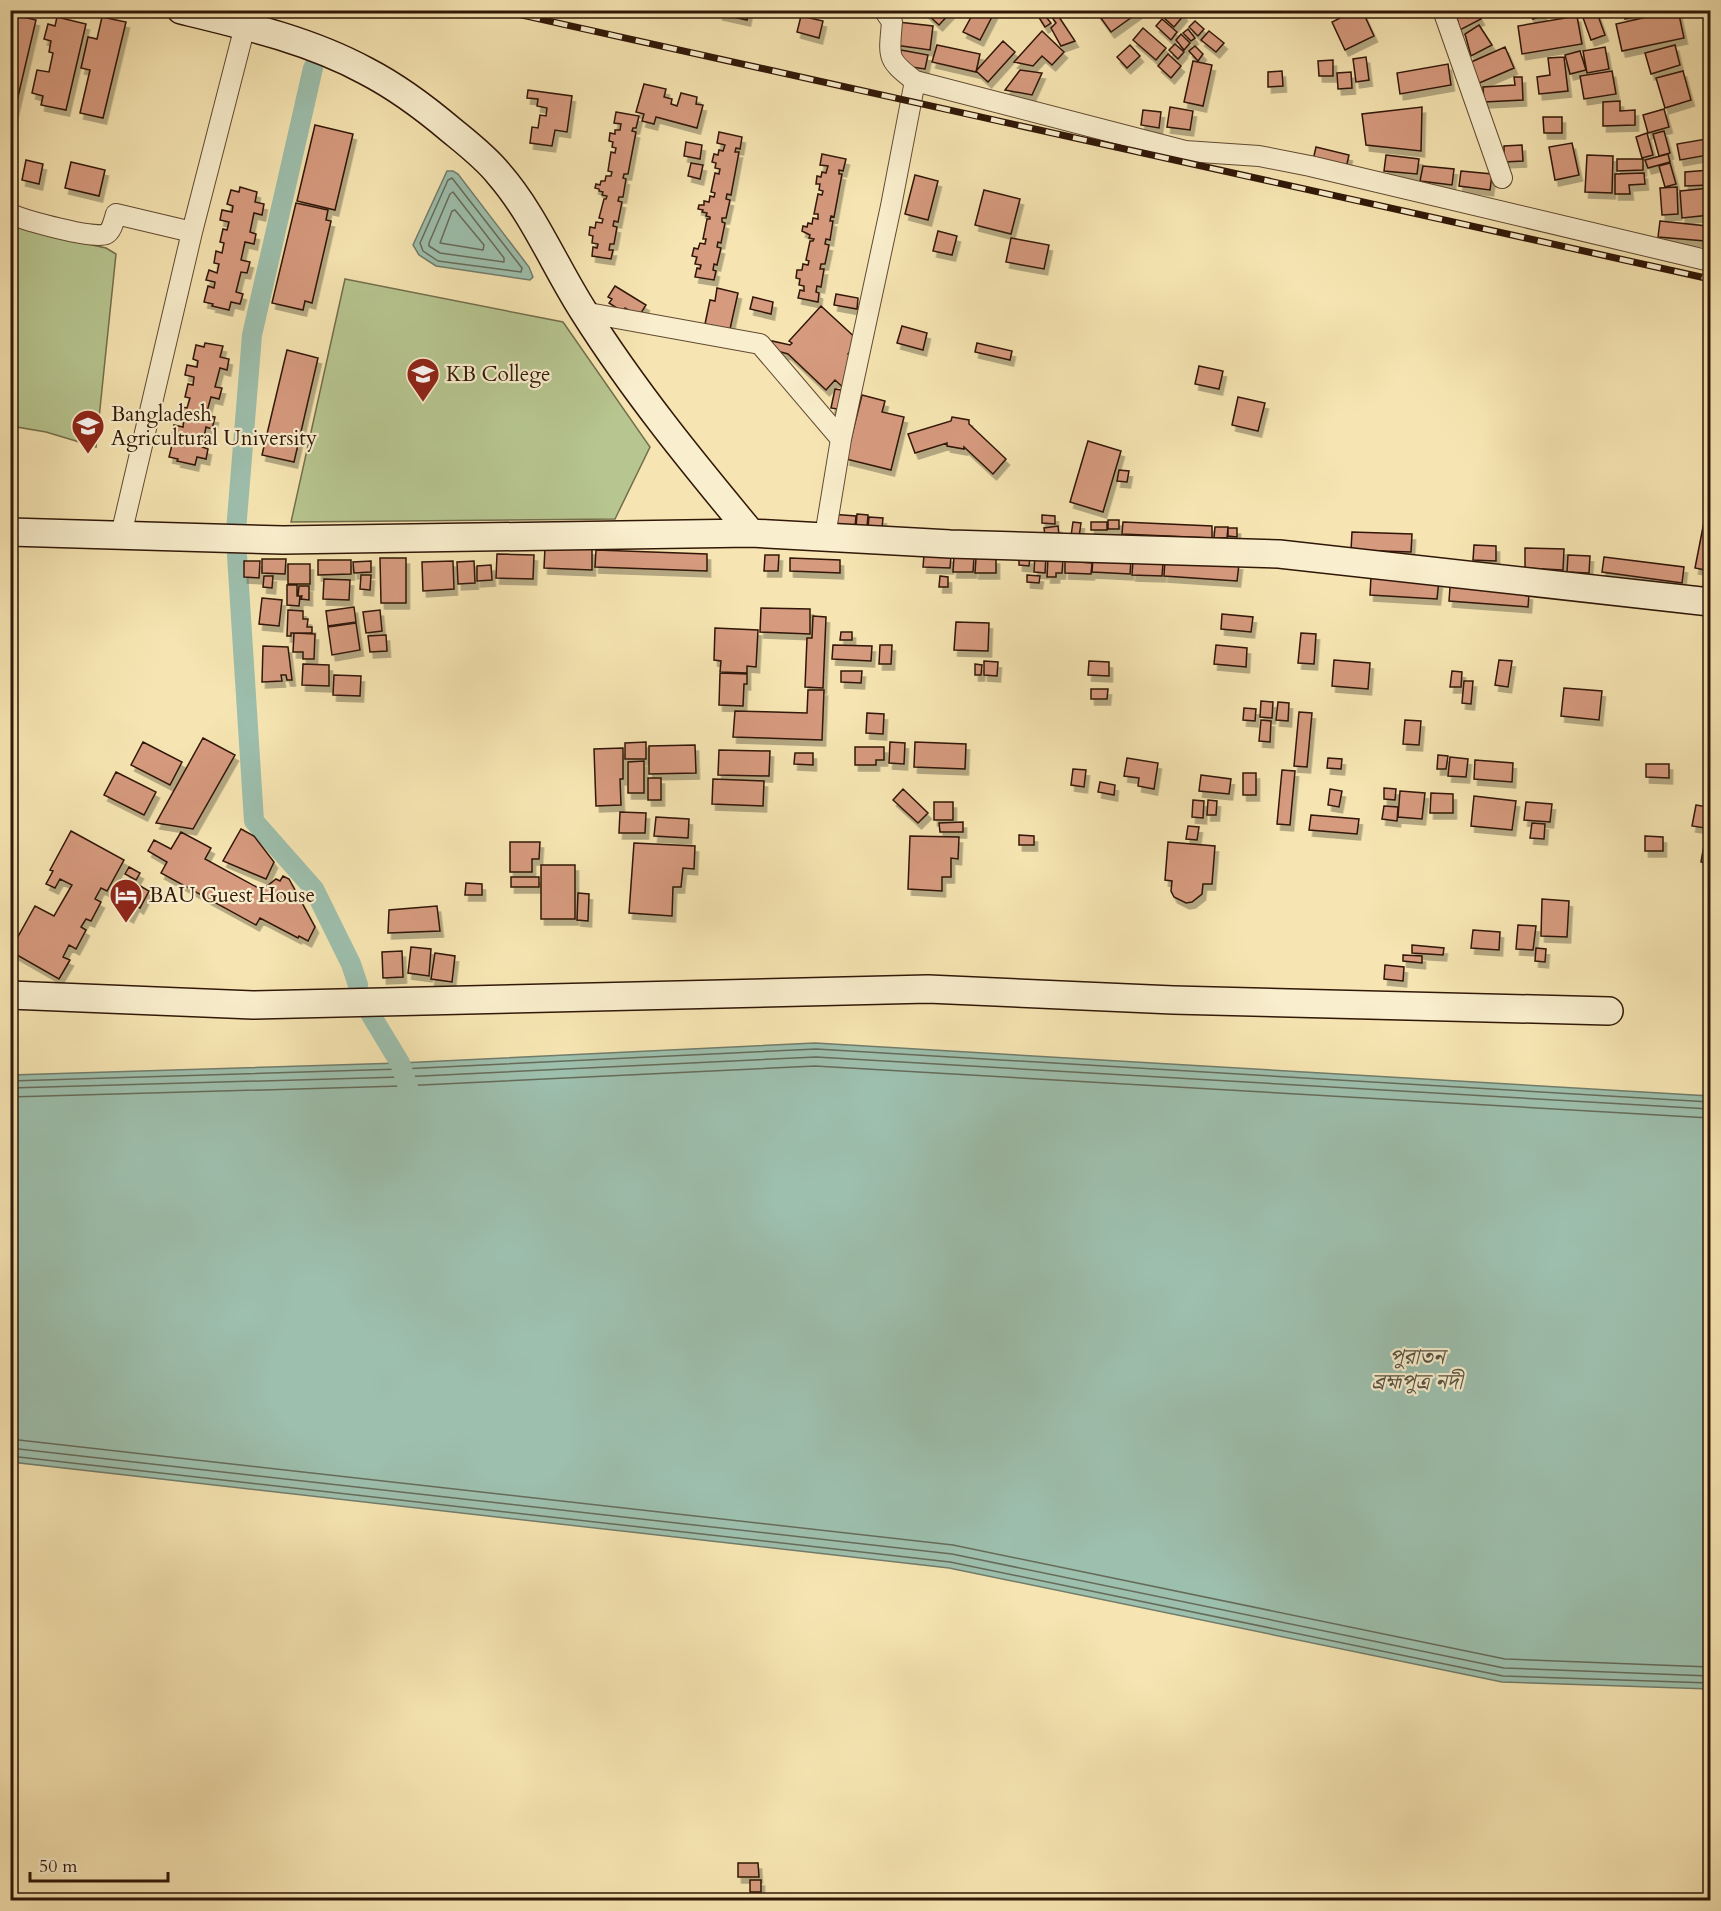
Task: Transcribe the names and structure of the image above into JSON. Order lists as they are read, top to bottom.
{
  "water": ["পুরাতন ব্রহ্মপুত্র নদী"],
  "places": {
    "school or university": ["KB College", "Bangladesh Agricultural University"],
    "hotel": ["BAU Guest House"]
  },
  "scale_bar": "50 m"
}
